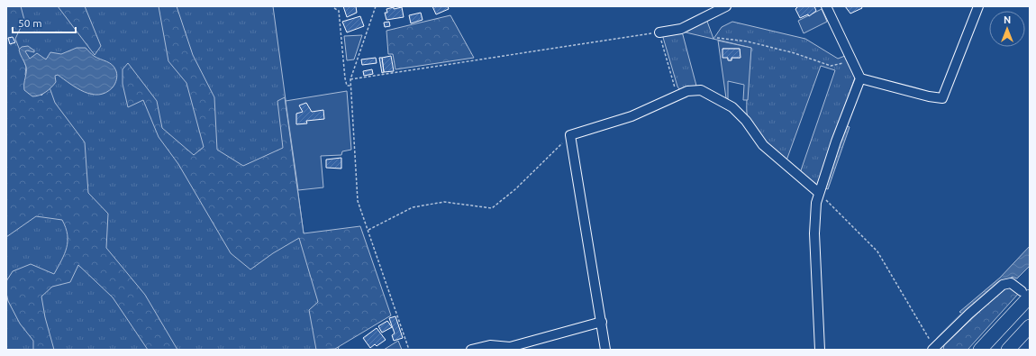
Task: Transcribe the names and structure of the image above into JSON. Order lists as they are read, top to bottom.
{
  "scale_bar": "50 m",
  "north": "top"
}
